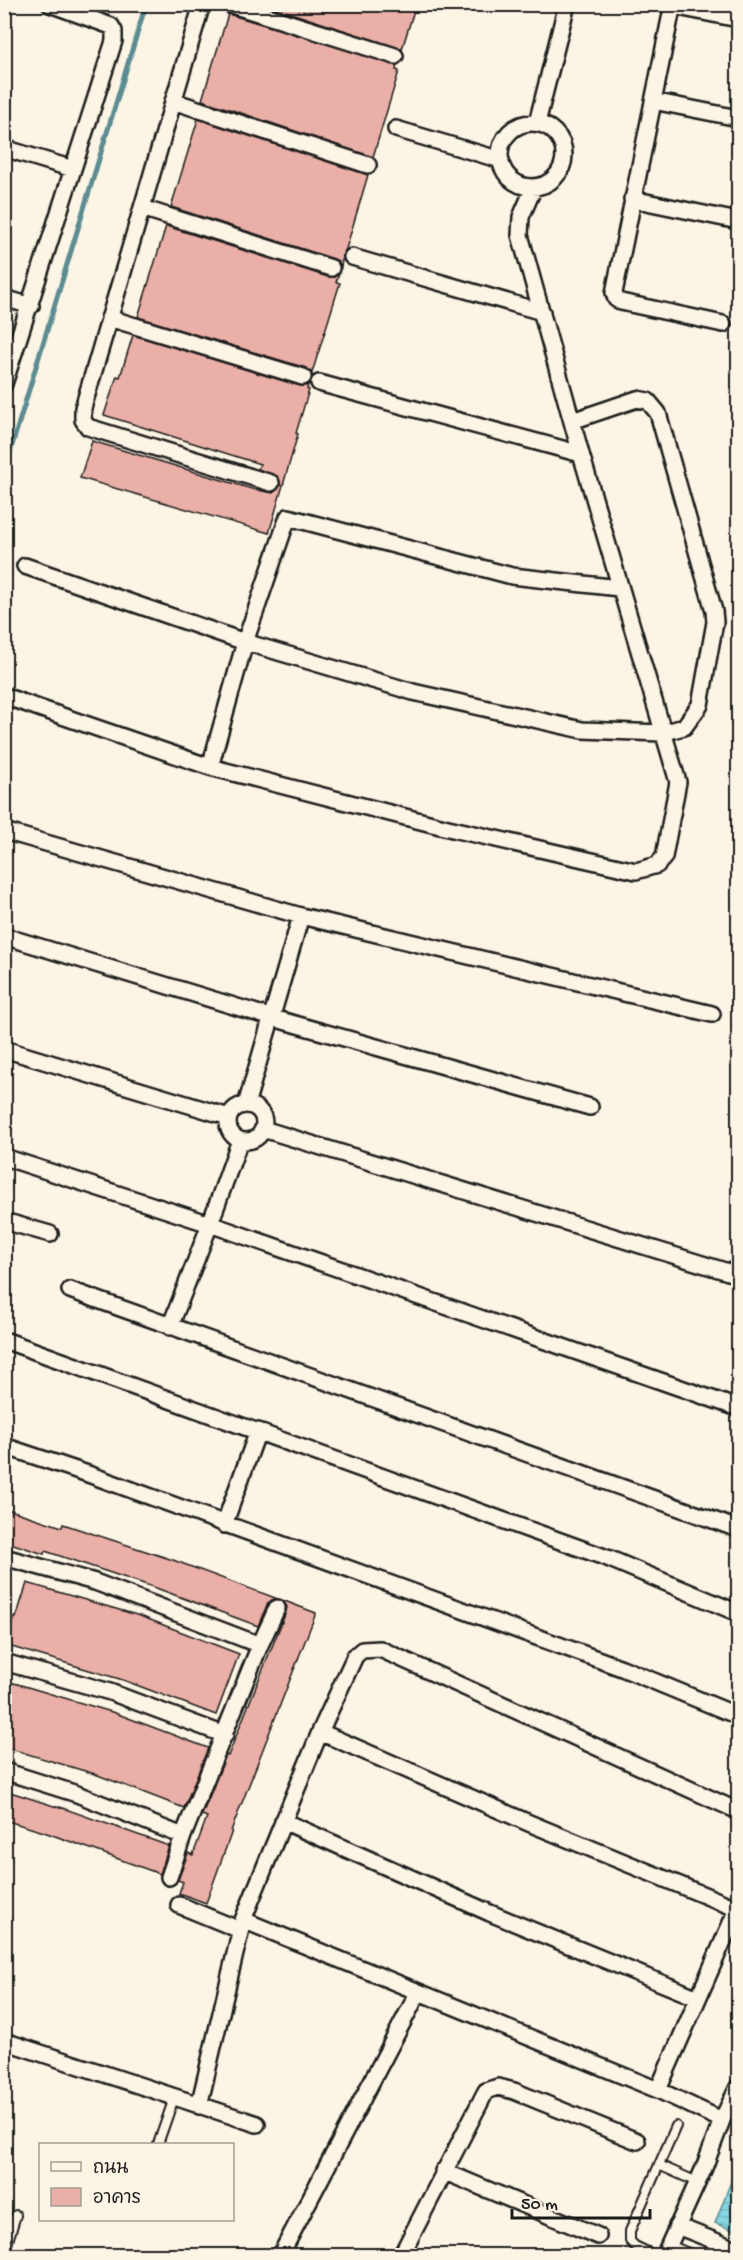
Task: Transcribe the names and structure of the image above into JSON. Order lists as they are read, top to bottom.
{
  "legend": ["ถนน", "อาคาร"],
  "scale_bar": "50 m"
}
